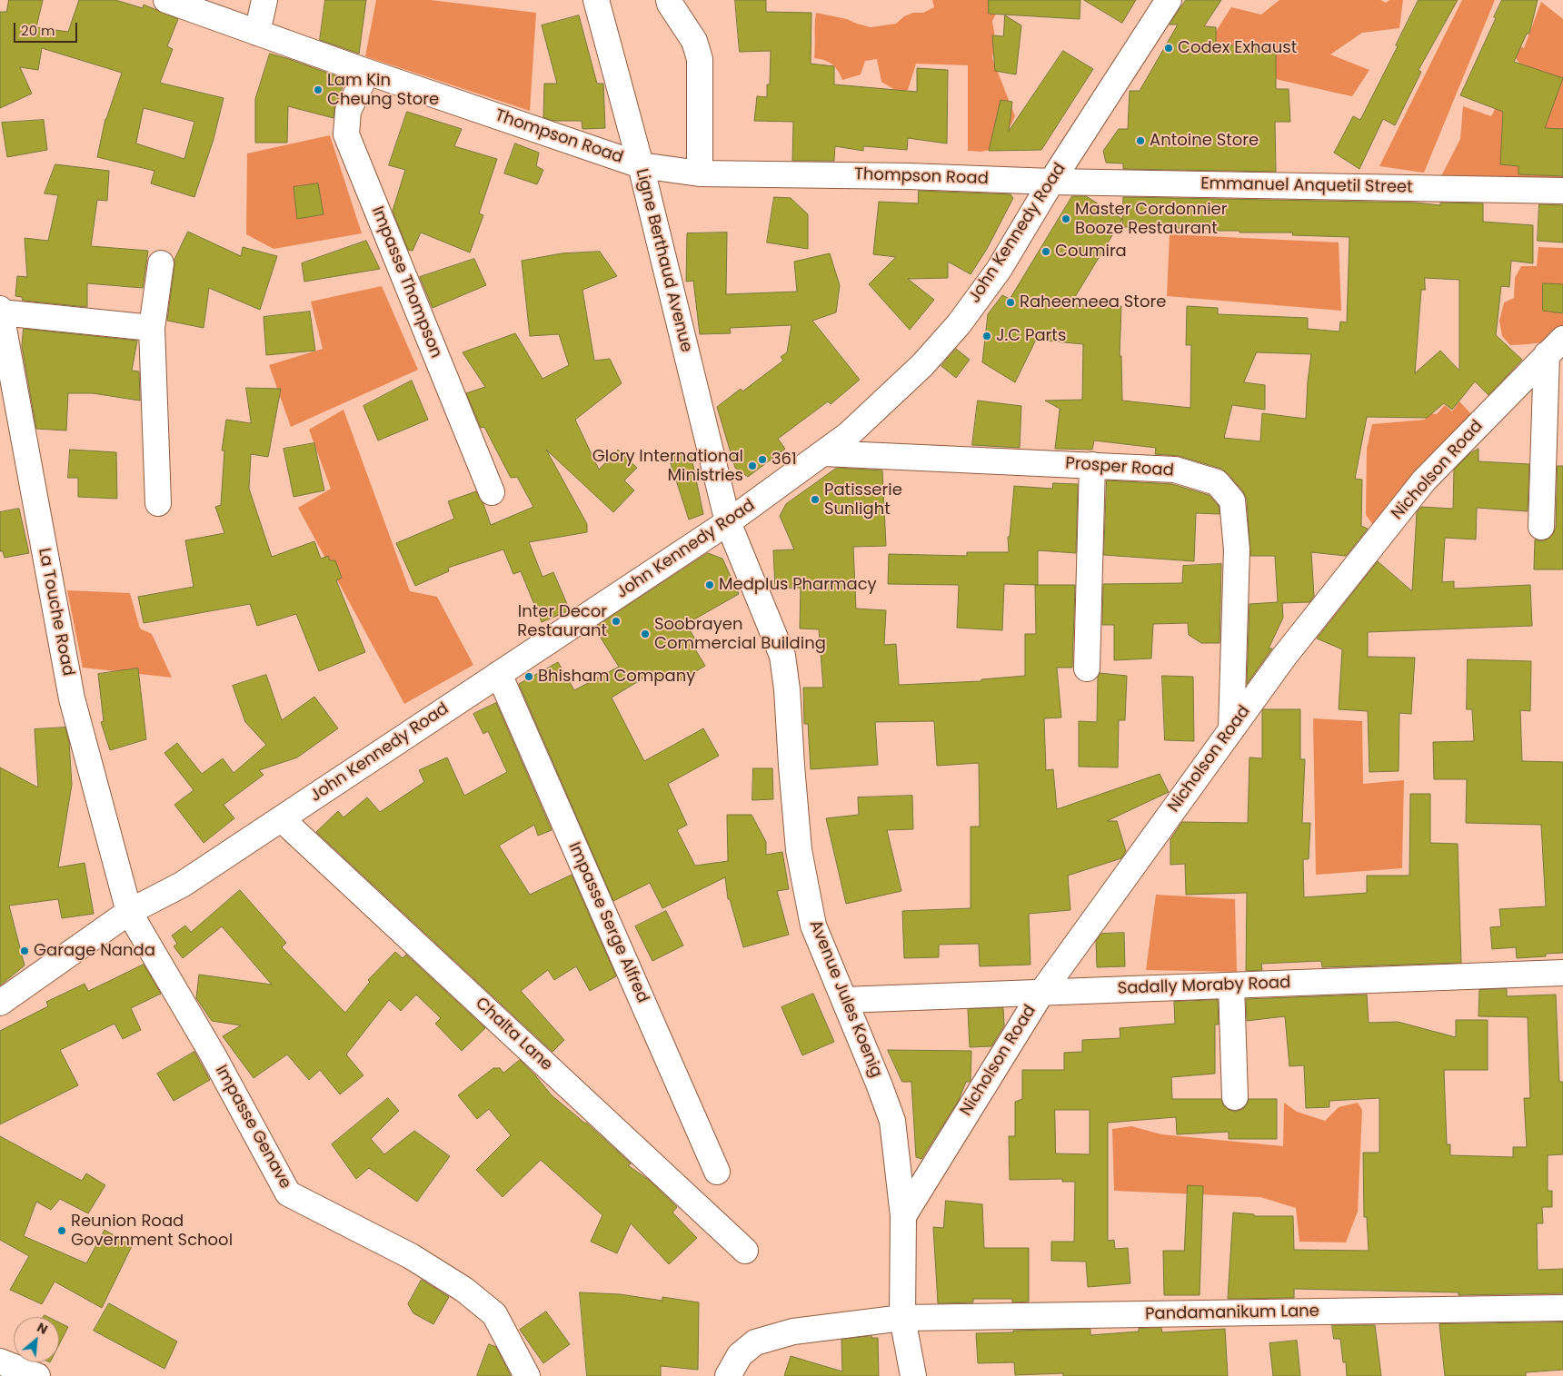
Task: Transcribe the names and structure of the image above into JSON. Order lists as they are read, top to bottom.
{
  "streets": {
    "street": [
      "Thompson Road",
      "Emmanuel Anquetil Street",
      "John Kennedy Road",
      "Ligne Berthaud Avenue",
      "Impasse Thompson",
      "Prosper Road",
      "Nicholson Road",
      "La Touche Road",
      "Impasse Serge Alfred",
      "Sadally Moraby Road",
      "Avenue Jules Koenig",
      "Chalta Lane",
      "Impasse Genave",
      "Pandamanikum Lane"
    ]
  },
  "crossings": [
    ["Thompson Road", "Emmanuel Anquetil Street"],
    ["Thompson Road", "John Kennedy Road"],
    ["Thompson Road", "Ligne Berthaud Avenue"],
    ["Thompson Road", "Impasse Thompson"],
    ["Emmanuel Anquetil Street", "John Kennedy Road"],
    ["John Kennedy Road", "Ligne Berthaud Avenue"],
    ["John Kennedy Road", "Prosper Road"],
    ["John Kennedy Road", "La Touche Road"],
    ["John Kennedy Road", "Impasse Serge Alfred"],
    ["John Kennedy Road", "Avenue Jules Koenig"],
    ["John Kennedy Road", "Chalta Lane"],
    ["John Kennedy Road", "Impasse Genave"],
    ["Ligne Berthaud Avenue", "Avenue Jules Koenig"],
    ["Prosper Road", "Nicholson Road"],
    ["Nicholson Road", "Sadally Moraby Road"],
    ["Nicholson Road", "Avenue Jules Koenig"],
    ["La Touche Road", "Impasse Genave"],
    ["Sadally Moraby Road", "Avenue Jules Koenig"],
    ["Avenue Jules Koenig", "Pandamanikum Lane"]
  ],
  "places": [
    "Codex Exhaust",
    "Lam Kin Cheung Store",
    "Antoine Store",
    "Master Cordonnier Booze Restaurant",
    "Coumira",
    "Raheemeea Store",
    "J.C Parts",
    "361",
    "Glory International Ministries",
    "Patisserie Sunlight",
    "Medplus Pharmacy",
    "Inter Decor Restaurant",
    "Soobrayen Commercial Building",
    "Bhisham Company",
    "Garage Nanda",
    "Reunion Road Government School"
  ],
  "scale_bar": "20 m",
  "north": "top right"
}
